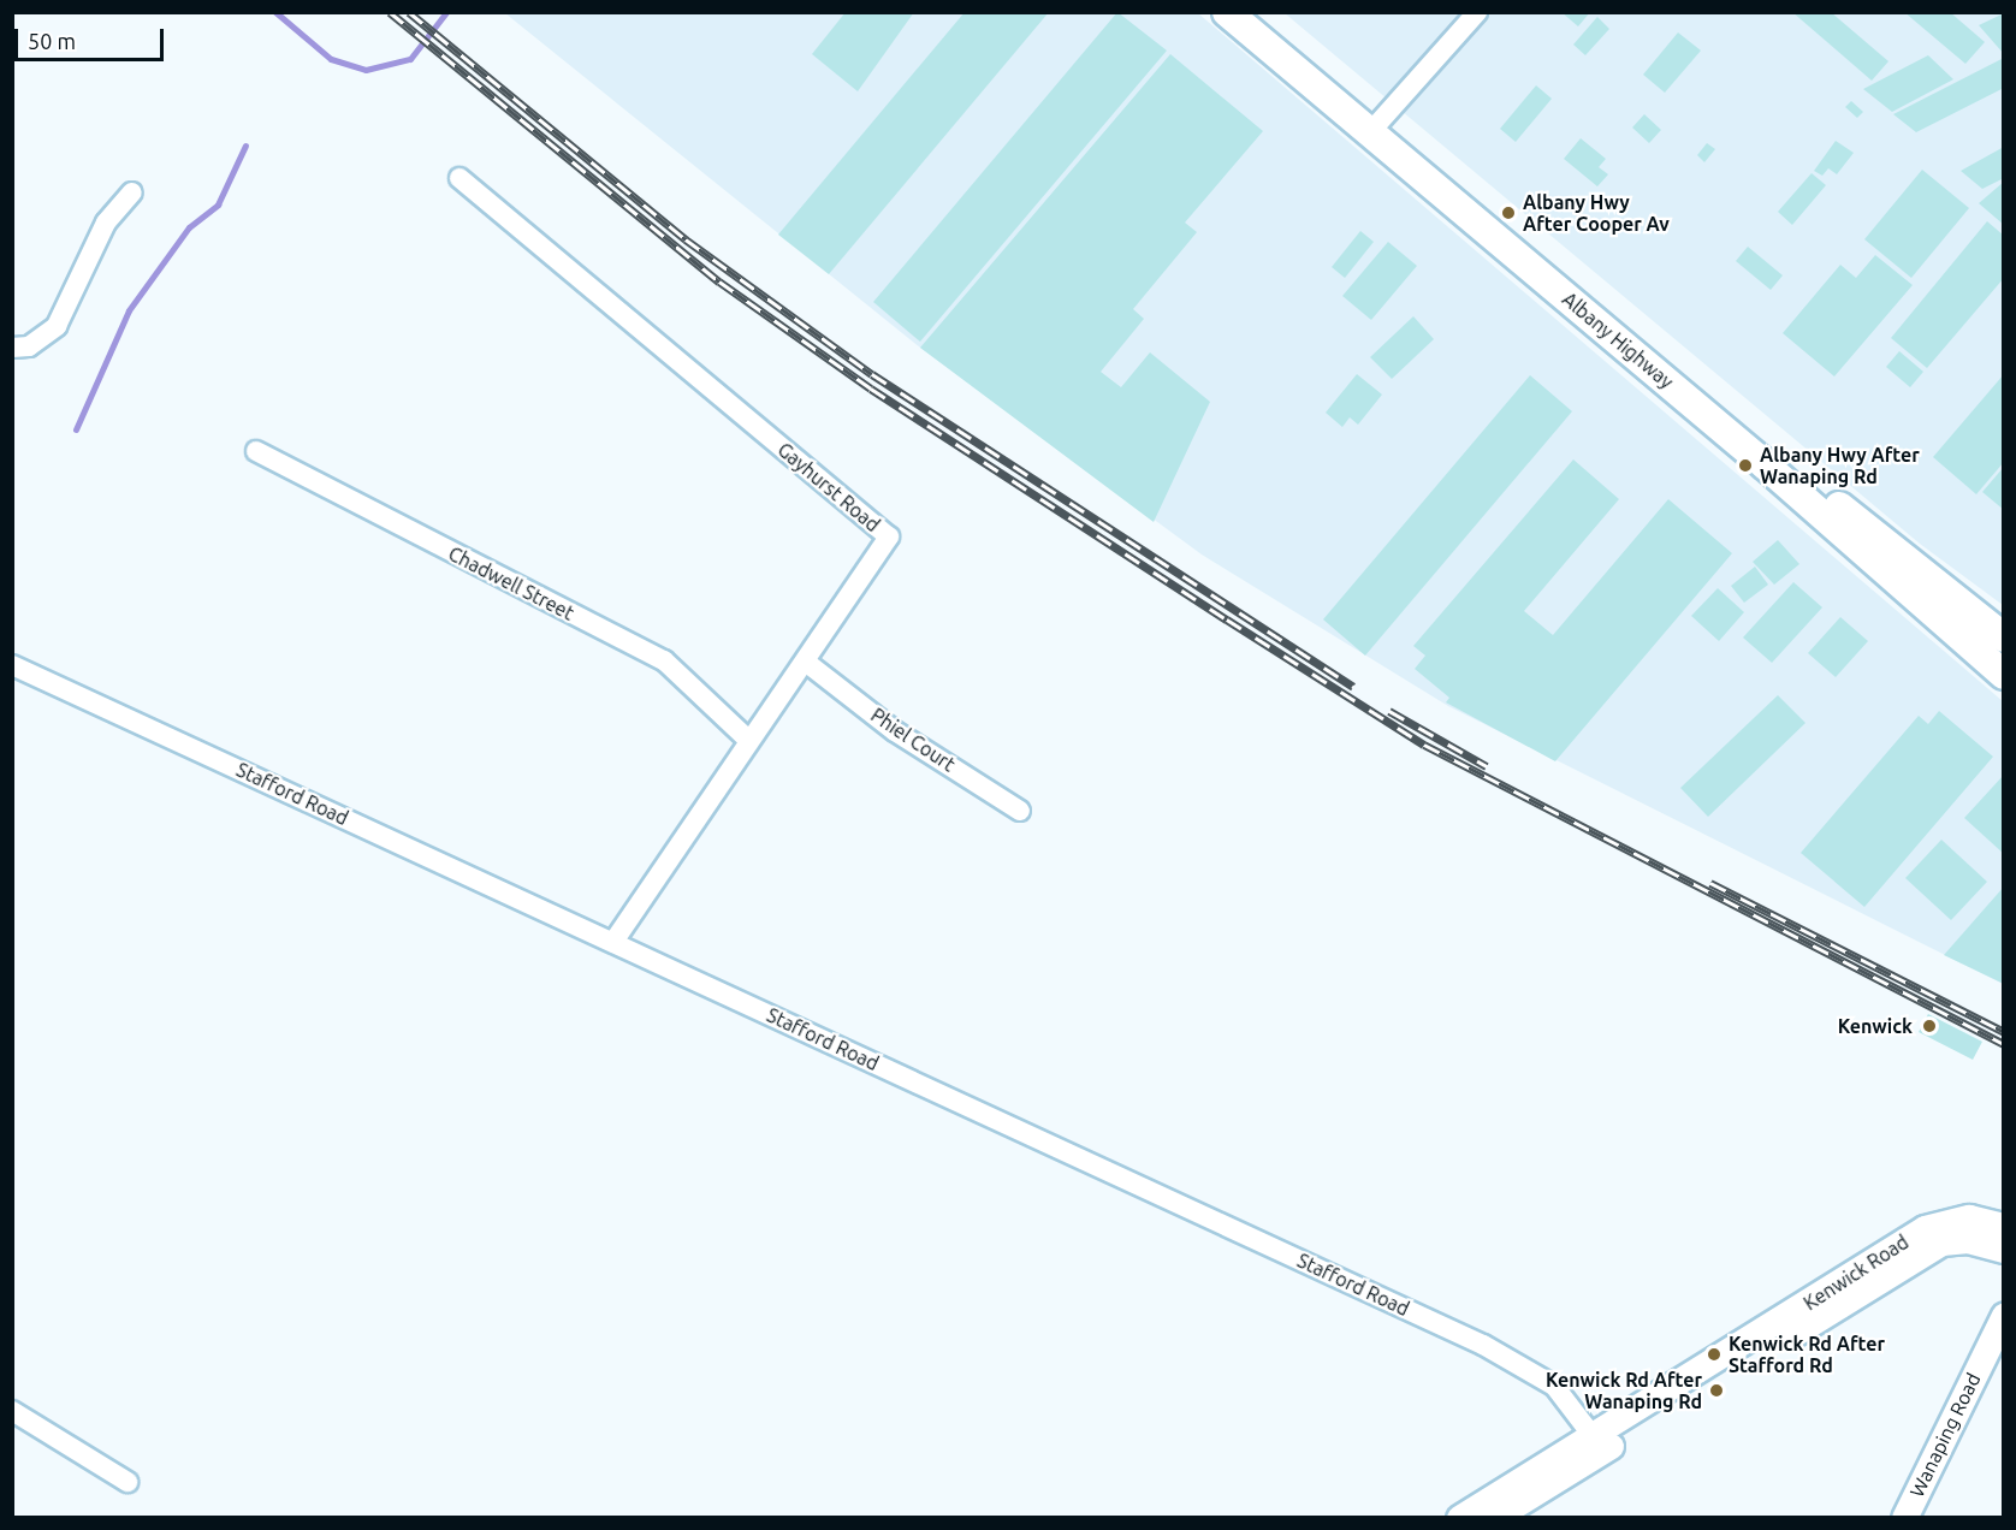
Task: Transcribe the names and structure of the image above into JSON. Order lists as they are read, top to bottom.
{
  "streets": {
    "highway": ["Albany Highway"],
    "main road": ["Kenwick Road", "Wanaping Road"],
    "street": [
      "Gayhurst Road",
      "Chadwell Street",
      "Phiel Court",
      "Stafford Road"
    ]
  },
  "crossings": [
    ["Gayhurst Road", "Chadwell Street"],
    ["Gayhurst Road", "Phiel Court"],
    ["Gayhurst Road", "Stafford Road"],
    ["Stafford Road", "Kenwick Road"]
  ],
  "places": [
    "Albany Hwy After Cooper Av",
    "Albany Hwy After Wanaping Rd",
    "Kenwick",
    "Kenwick Rd After Stafford Rd",
    "Kenwick Rd After Wanaping Rd"
  ],
  "scale_bar": "50 m"
}
